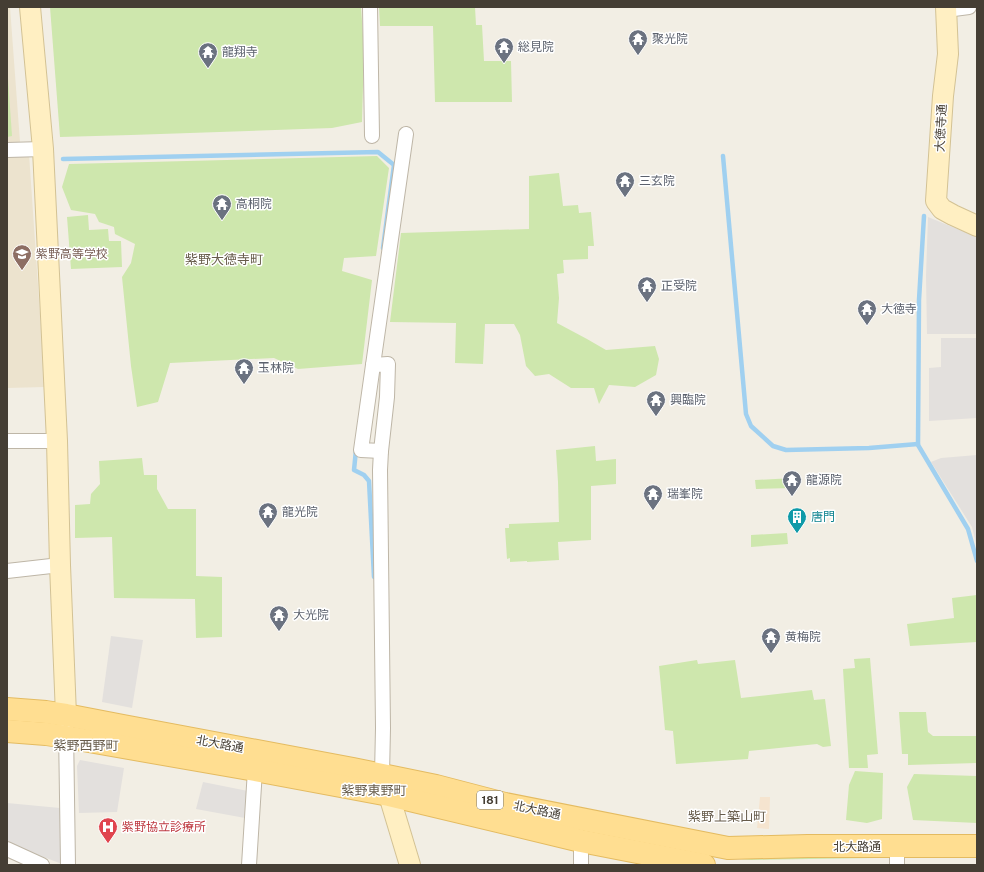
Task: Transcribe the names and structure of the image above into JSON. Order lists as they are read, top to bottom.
{
  "streets": {
    "main road": ["北大路通", "181"],
    "street": ["大徳寺通"]
  },
  "districts": [
    "紫野大徳寺町",
    "紫野西野町",
    "紫野東野町",
    "紫野上築山町"
  ],
  "places": {
    "temple": [
      "聚光院",
      "総見院",
      "龍翔寺",
      "三玄院",
      "高桐院",
      "正受院",
      "大徳寺",
      "玉林院",
      "興臨院",
      "龍源院",
      "瑞峯院",
      "龍光院",
      "大光院",
      "黄梅院"
    ],
    "school or university": ["紫野高等学校"],
    "building": ["唐門"],
    "hospital": ["紫野協立診療所"]
  }
}
